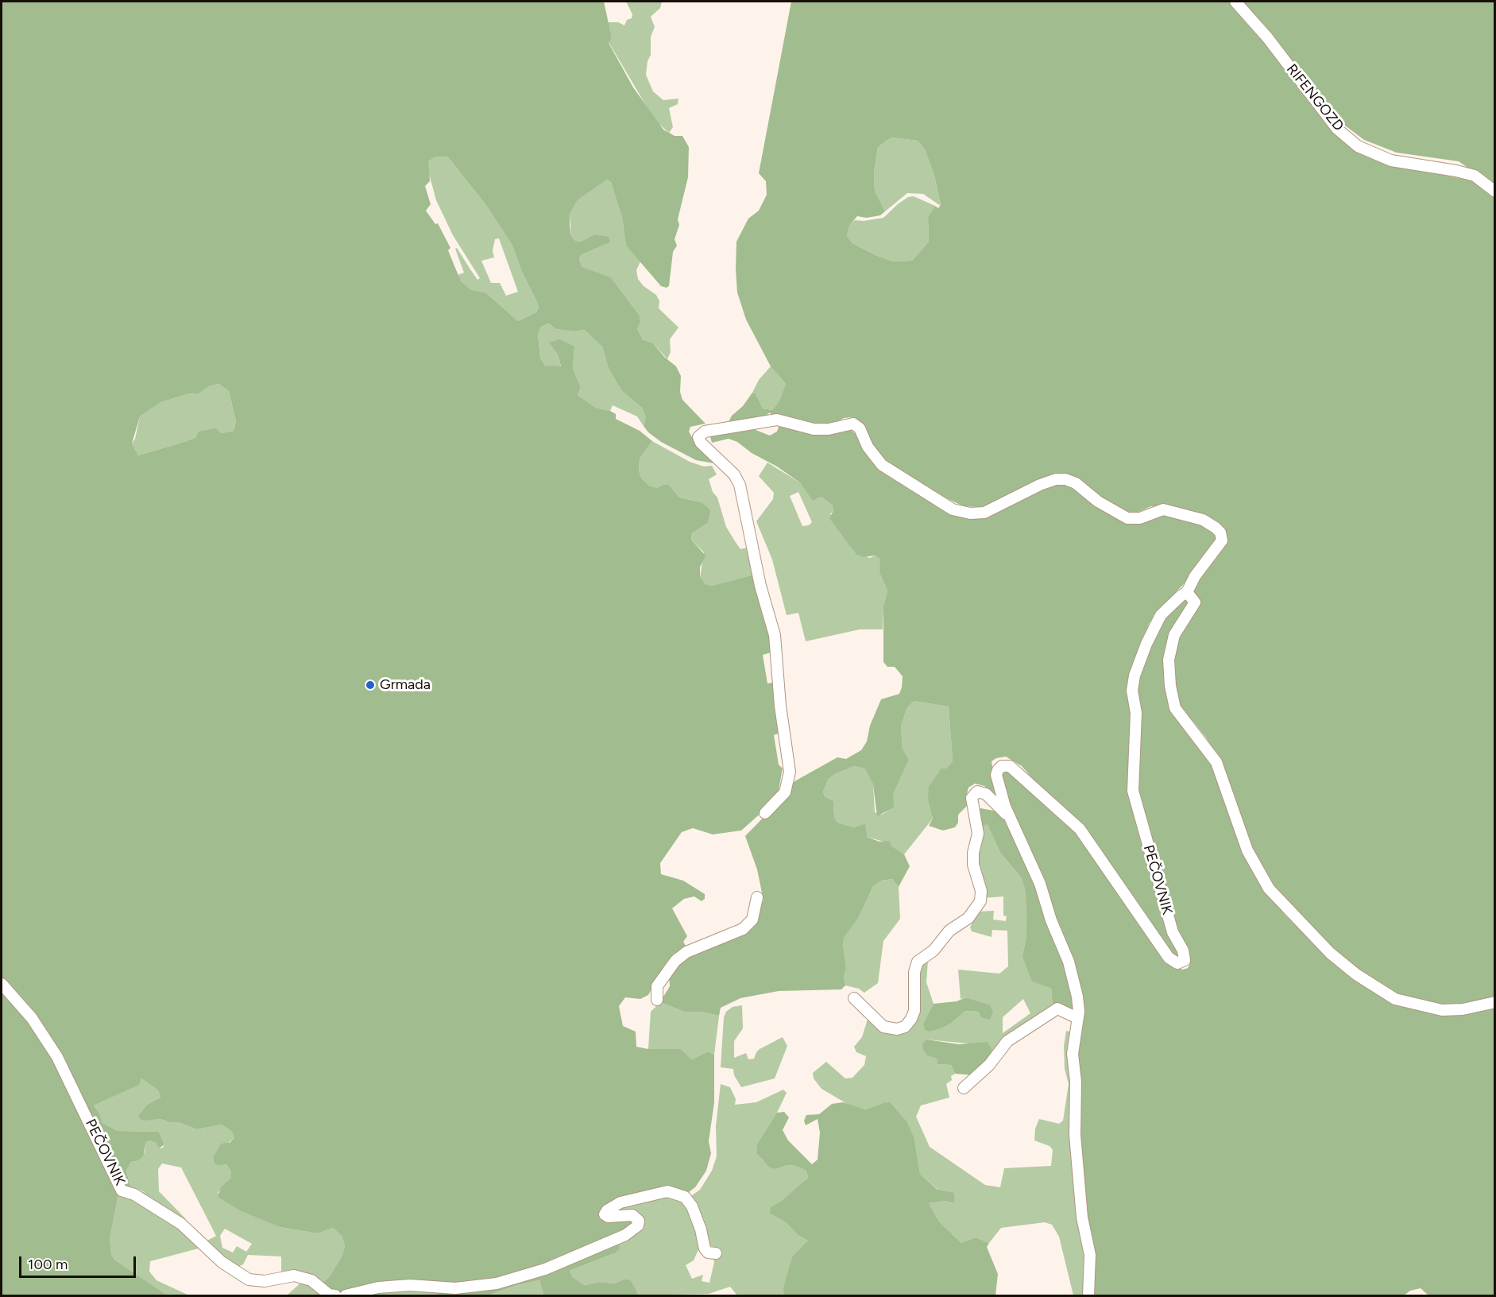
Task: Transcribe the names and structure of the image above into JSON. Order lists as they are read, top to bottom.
{
  "streets": {
    "street": ["RIFENGOZD", "PEČOVNIK"]
  },
  "places": ["Grmada"],
  "scale_bar": "100 m"
}
